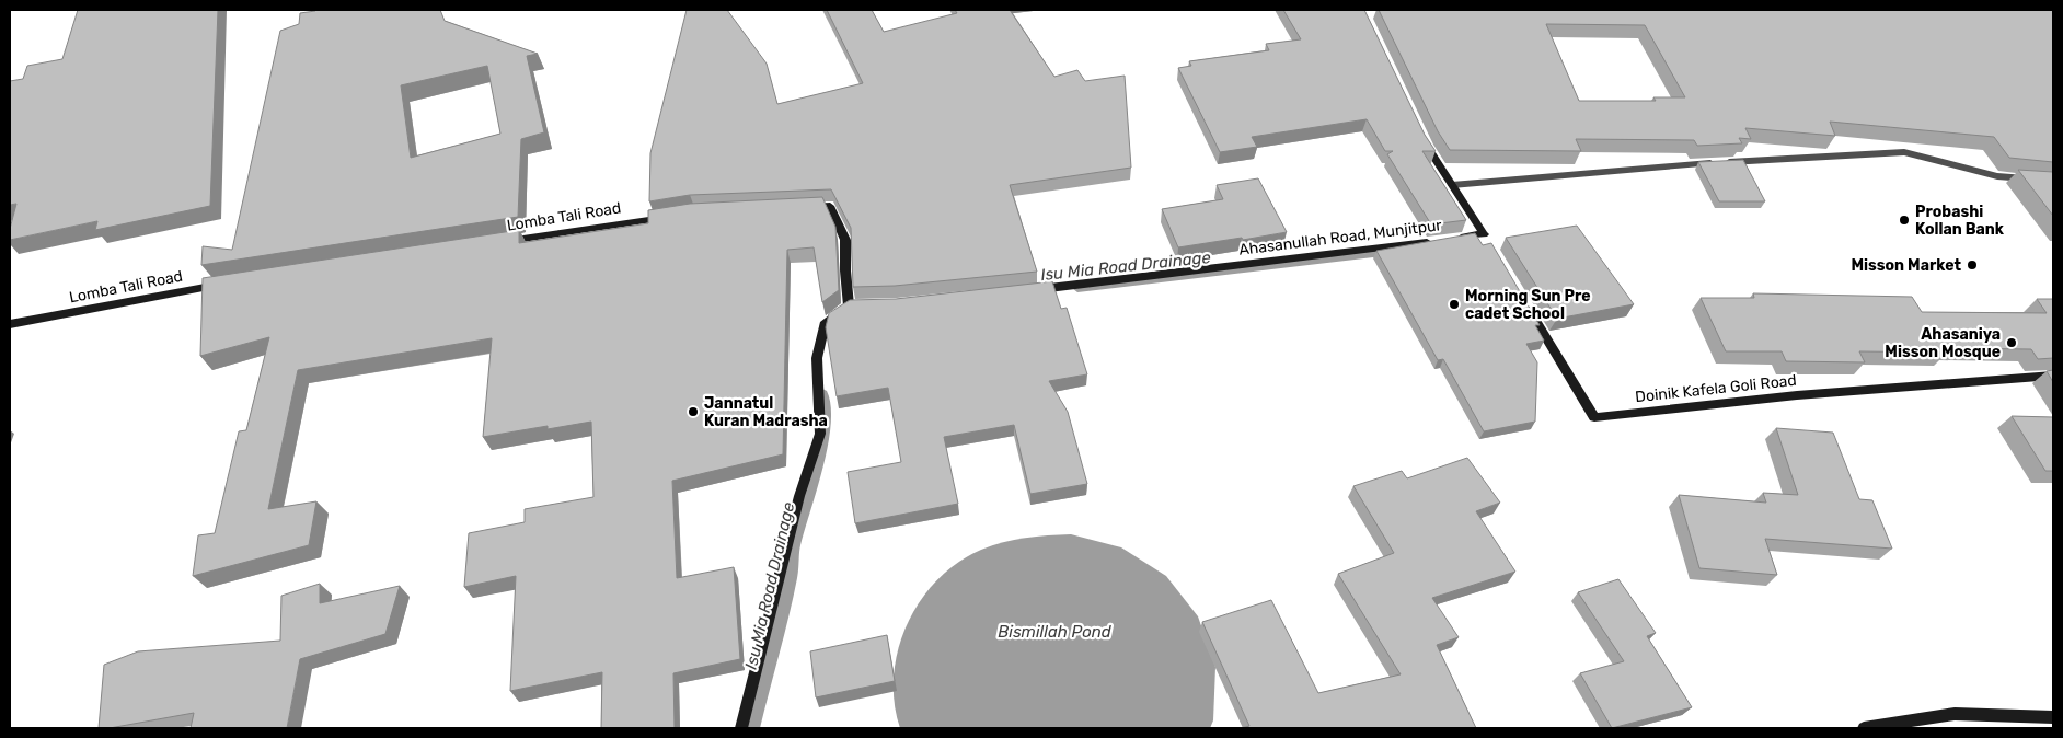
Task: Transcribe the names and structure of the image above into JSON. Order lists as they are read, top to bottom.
{
  "streets": {
    "street": ["Lomba Tali Road", "Ahasanullah Road, Munjitpur", "Doinik Kafela Goli Road"]
  },
  "water": ["Isu Mia Road Drainage", "Bismillah Pond"],
  "places": [
    "Probashi Kollan Bank",
    "Misson Market",
    "Morning Sun Pre cadet School",
    "Ahasaniya Misson Mosque",
    "Jannatul Kuran Madrasha"
  ]
}
